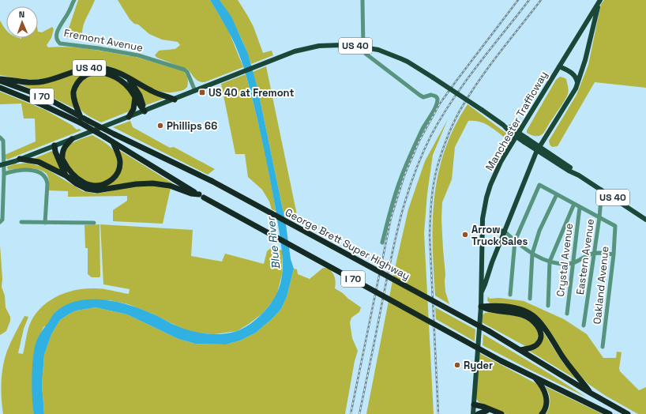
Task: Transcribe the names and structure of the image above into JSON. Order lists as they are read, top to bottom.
{
  "streets": {
    "highway": ["US 40", "I 70", "George Brett Super Highway"],
    "main road": ["Manchester Trafficway"],
    "street": [
      "Fremont Avenue",
      "Eastern Avenue",
      "Crystal Avenue",
      "Oakland Avenue"
    ]
  },
  "crossings": [
    ["Fremont Avenue", "US 40"],
    ["US 40", "George Brett Super Highway"],
    ["US 40", "Eastern Avenue"],
    ["Eastern Avenue", "Oakland Avenue"]
  ],
  "water": ["Blue River"],
  "places": {
    "transit": ["US 40 at Fremont"],
    "other": ["Phillips 66", "Arrow Truck Sales", "Ryder"]
  },
  "north": "top"
}
